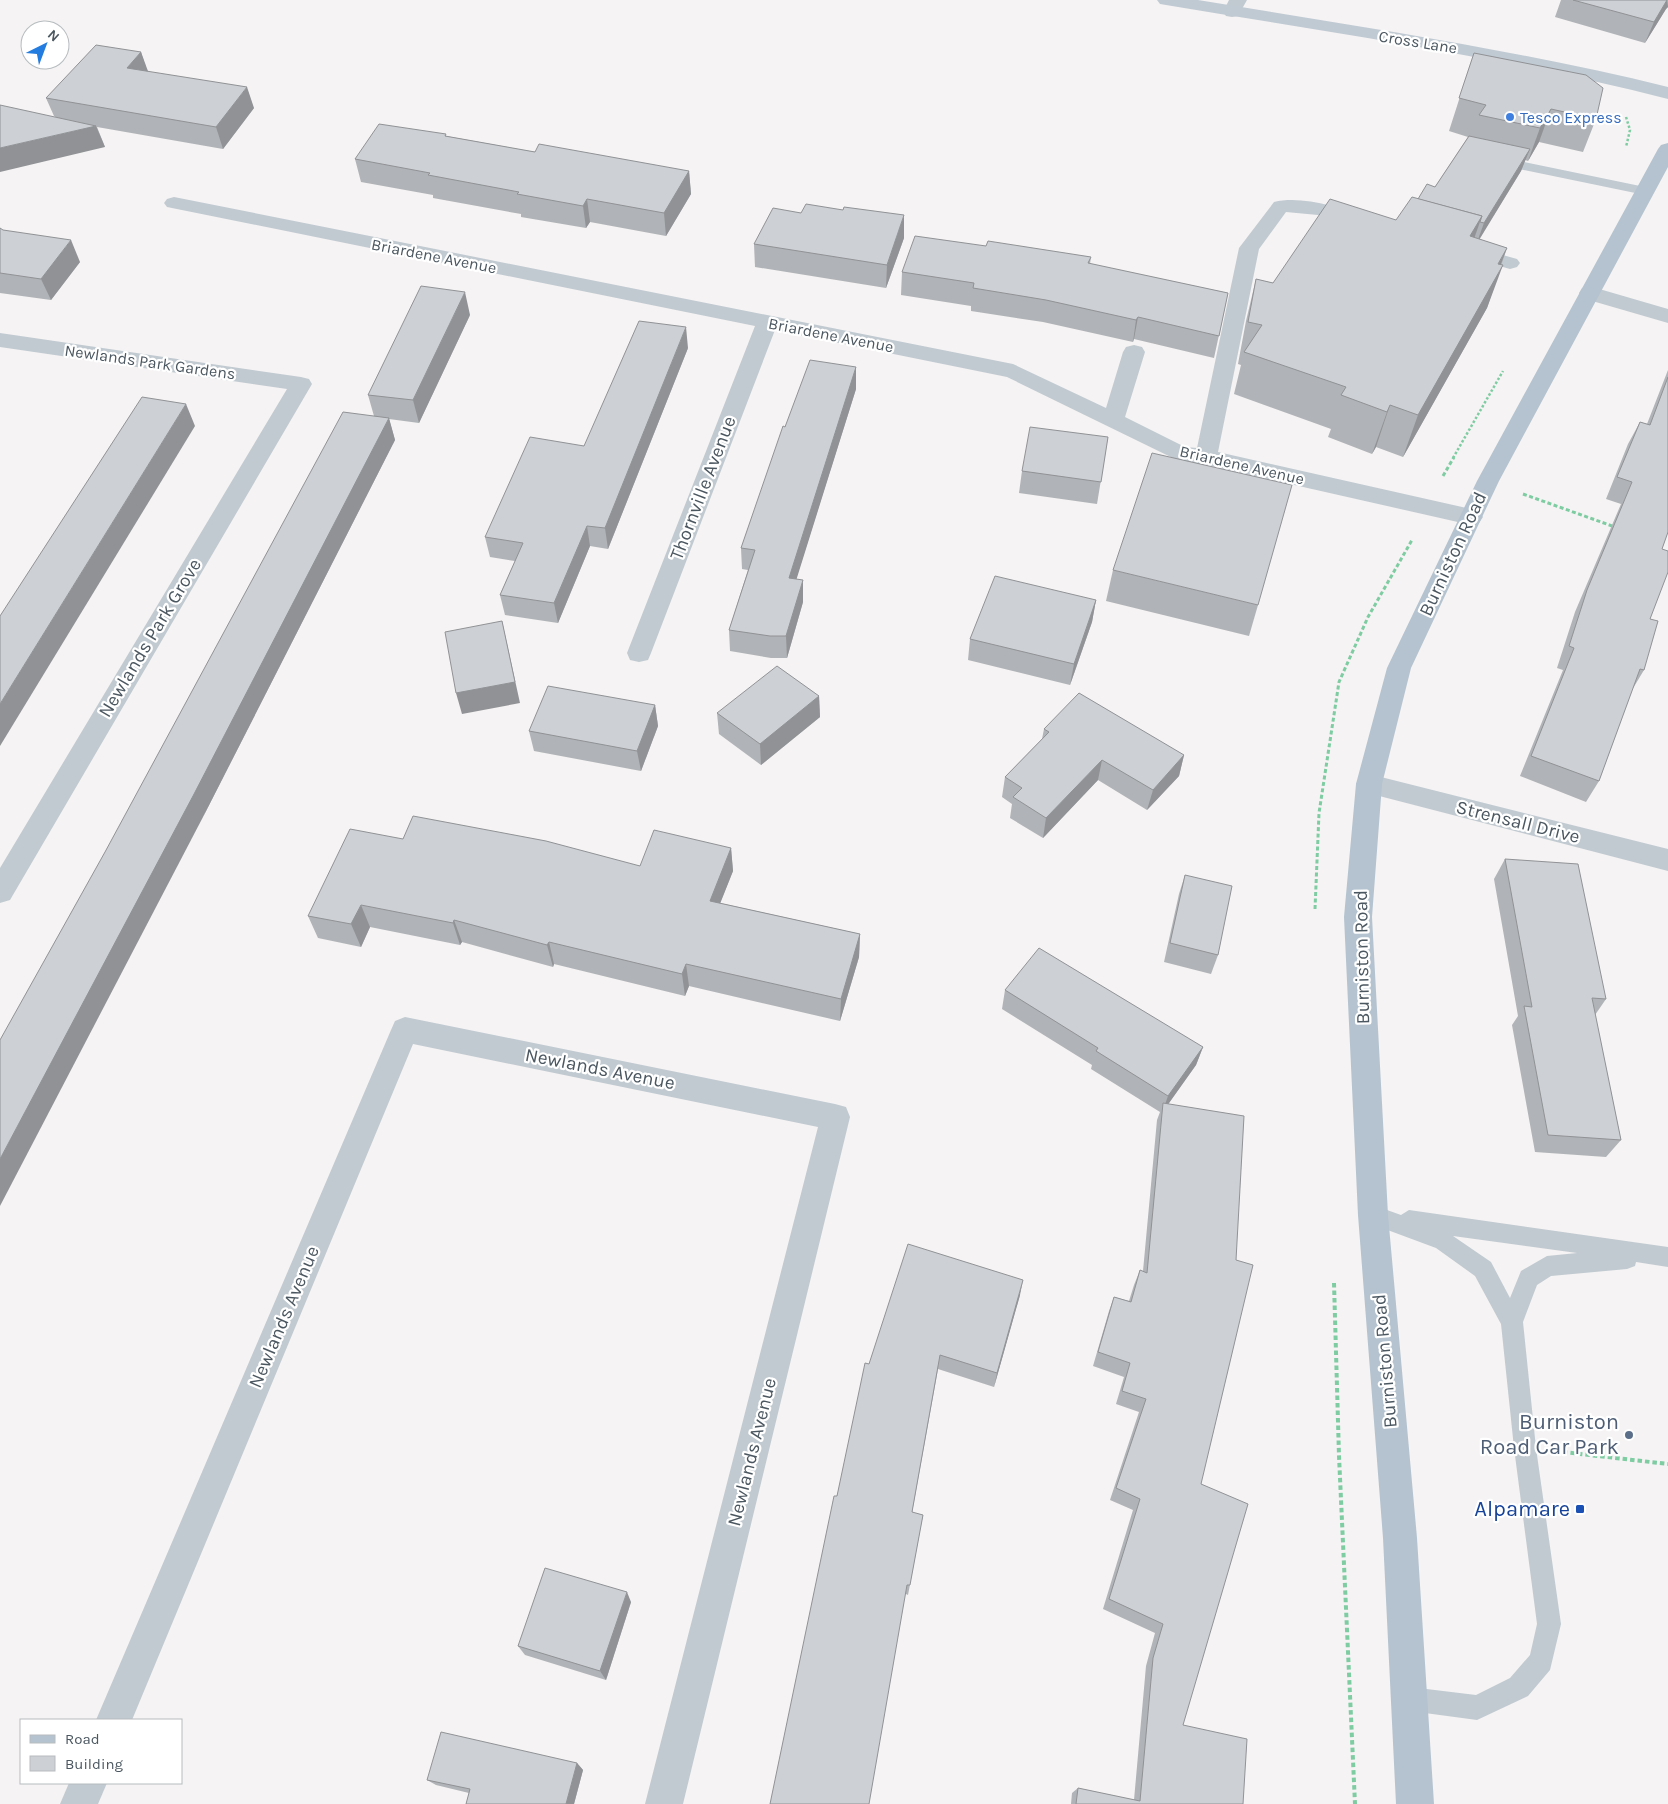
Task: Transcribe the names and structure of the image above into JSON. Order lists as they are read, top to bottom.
{
  "streets": {
    "main road": ["Burniston Road"],
    "street": [
      "Cross Lane",
      "Briardene Avenue",
      "Newlands Park Gardens",
      "Thornville Avenue",
      "Newlands Park Grove",
      "Strensall Drive",
      "Newlands Avenue"
    ]
  },
  "crossings": [
    ["Briardene Avenue", "Thornville Avenue"],
    ["Briardene Avenue", "Burniston Road"],
    ["Newlands Park Gardens", "Newlands Park Grove"],
    ["Burniston Road", "Strensall Drive"]
  ],
  "places": {
    "other": ["Tesco Express", "Burniston Road Car Park"],
    "transit": ["Alpamare"]
  },
  "legend": ["Road", "Building"],
  "north": "top right"
}
